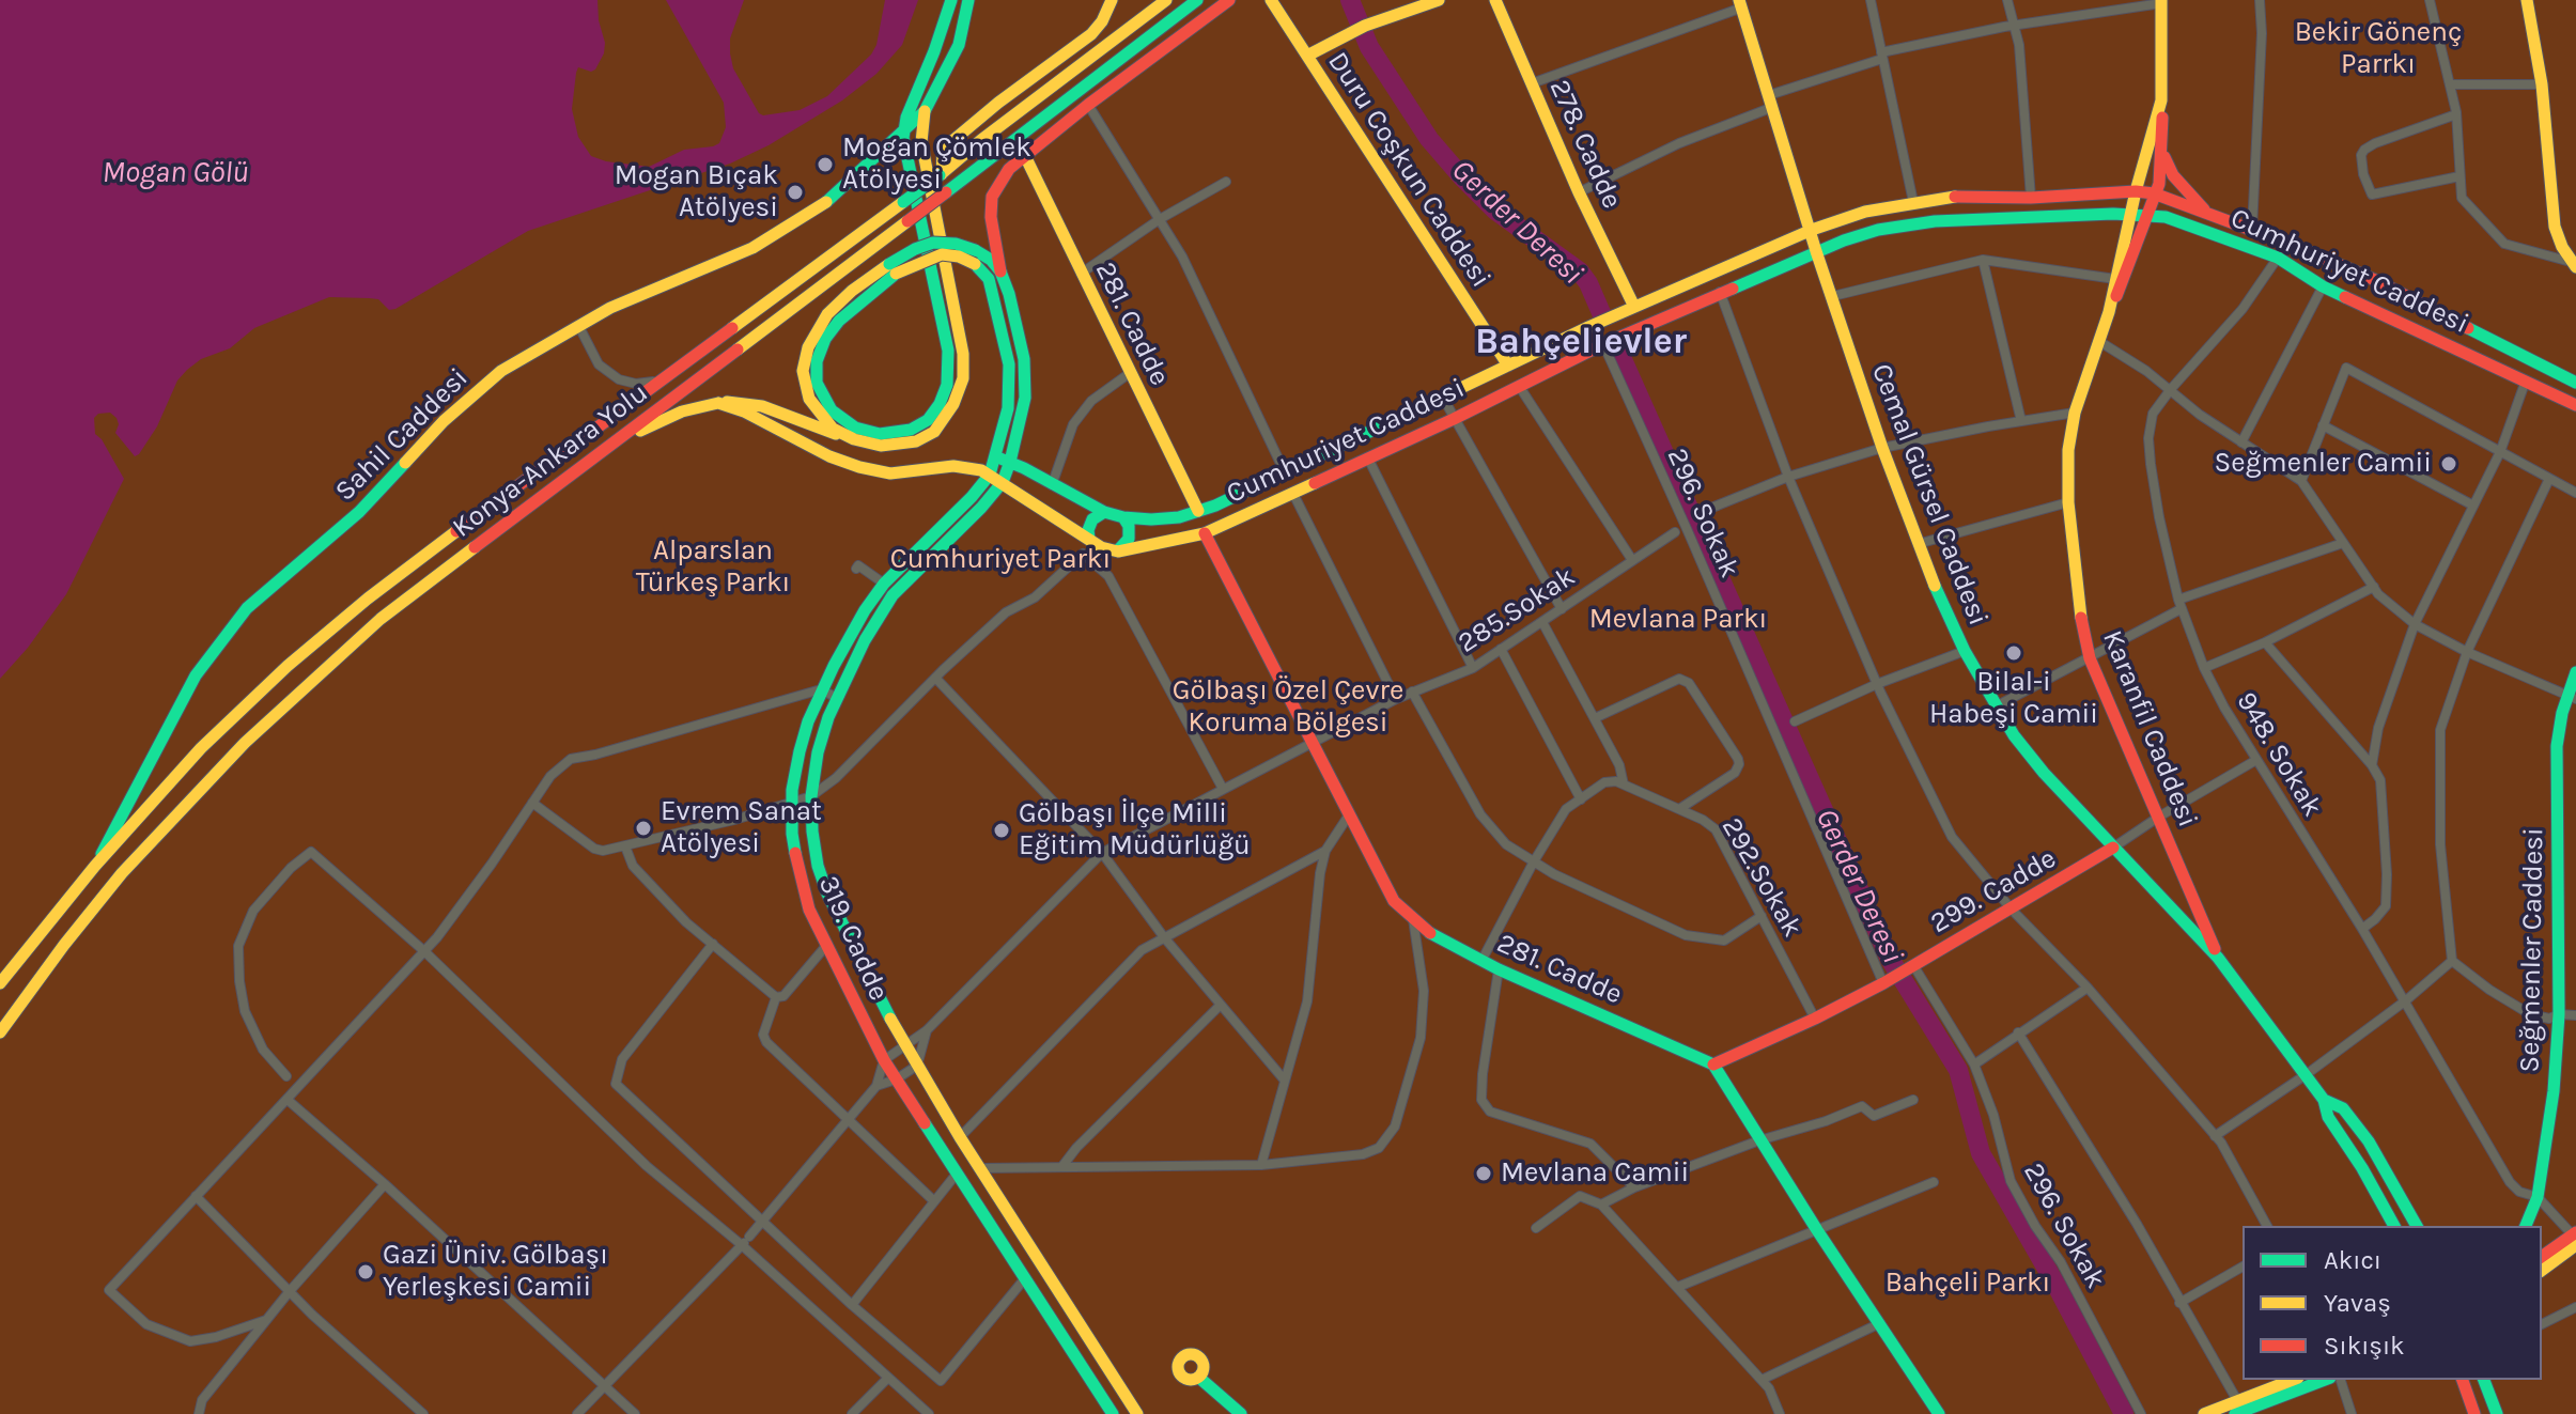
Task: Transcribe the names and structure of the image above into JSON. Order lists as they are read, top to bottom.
{
  "streets": {
    "main road": [
      "278. Cadde",
      "Duru Coşkun Caddesi",
      "Cumhuriyet Caddesi",
      "281. Cadde",
      "Sahil Caddesi",
      "Konya-Ankara Yolu",
      "Cemal Gürsel Caddesi",
      "Karanfil Caddesi",
      "299. Cadde",
      "319. Cadde",
      "Seğmenler Caddesi"
    ],
    "street": [
      "296. Sokak",
      "285.Sokak",
      "948. Sokak",
      "292.Sokak"
    ]
  },
  "crossings": [
    ["278. Cadde", "Cumhuriyet Caddesi"],
    ["Duru Coşkun Caddesi", "Cumhuriyet Caddesi"],
    ["Cumhuriyet Caddesi", "281. Cadde"],
    ["Cumhuriyet Caddesi", "Cemal Gürsel Caddesi"],
    ["Cumhuriyet Caddesi", "296. Sokak"],
    ["Cumhuriyet Caddesi", "Karanfil Caddesi"],
    ["Cumhuriyet Caddesi", "948. Sokak"],
    ["Cumhuriyet Caddesi", "319. Cadde"],
    ["281. Cadde", "285.Sokak"],
    ["281. Cadde", "299. Cadde"],
    ["281. Cadde", "319. Cadde"],
    ["Sahil Caddesi", "319. Cadde"],
    ["Cemal Gürsel Caddesi", "Karanfil Caddesi"],
    ["Cemal Gürsel Caddesi", "299. Cadde"],
    ["296. Sokak", "299. Cadde"],
    ["948. Sokak", "Seğmenler Caddesi"],
    ["292.Sokak", "299. Cadde"]
  ],
  "districts": ["Bahçelievler"],
  "water": ["Mogan Gölü", "Gerder Deresi"],
  "parks": [
    "Bekir Gönenç Parrkı",
    "Alparslan Türkeş Parkı",
    "Cumhuriyet Parkı",
    "Mevlana Parkı",
    "Gölbaşı Özel Çevre Koruma Bölgesi",
    "Bahçeli Parkı"
  ],
  "places": [
    "Mogan Çömlek Atölyesi",
    "Mogan Bıçak Atölyesi",
    "Seğmenler Camii",
    "Bilal-i Habeşi Camii",
    "Evrem Sanat Atölyesi",
    "Gölbaşı İlçe Milli Eğitim Müdürlüğü",
    "Mevlana Camii",
    "Gazi Üniv. Gölbaşı Yerleşkesi Camii"
  ],
  "legend": ["Akıcı", "Yavaş", "Sıkışık"]
}
